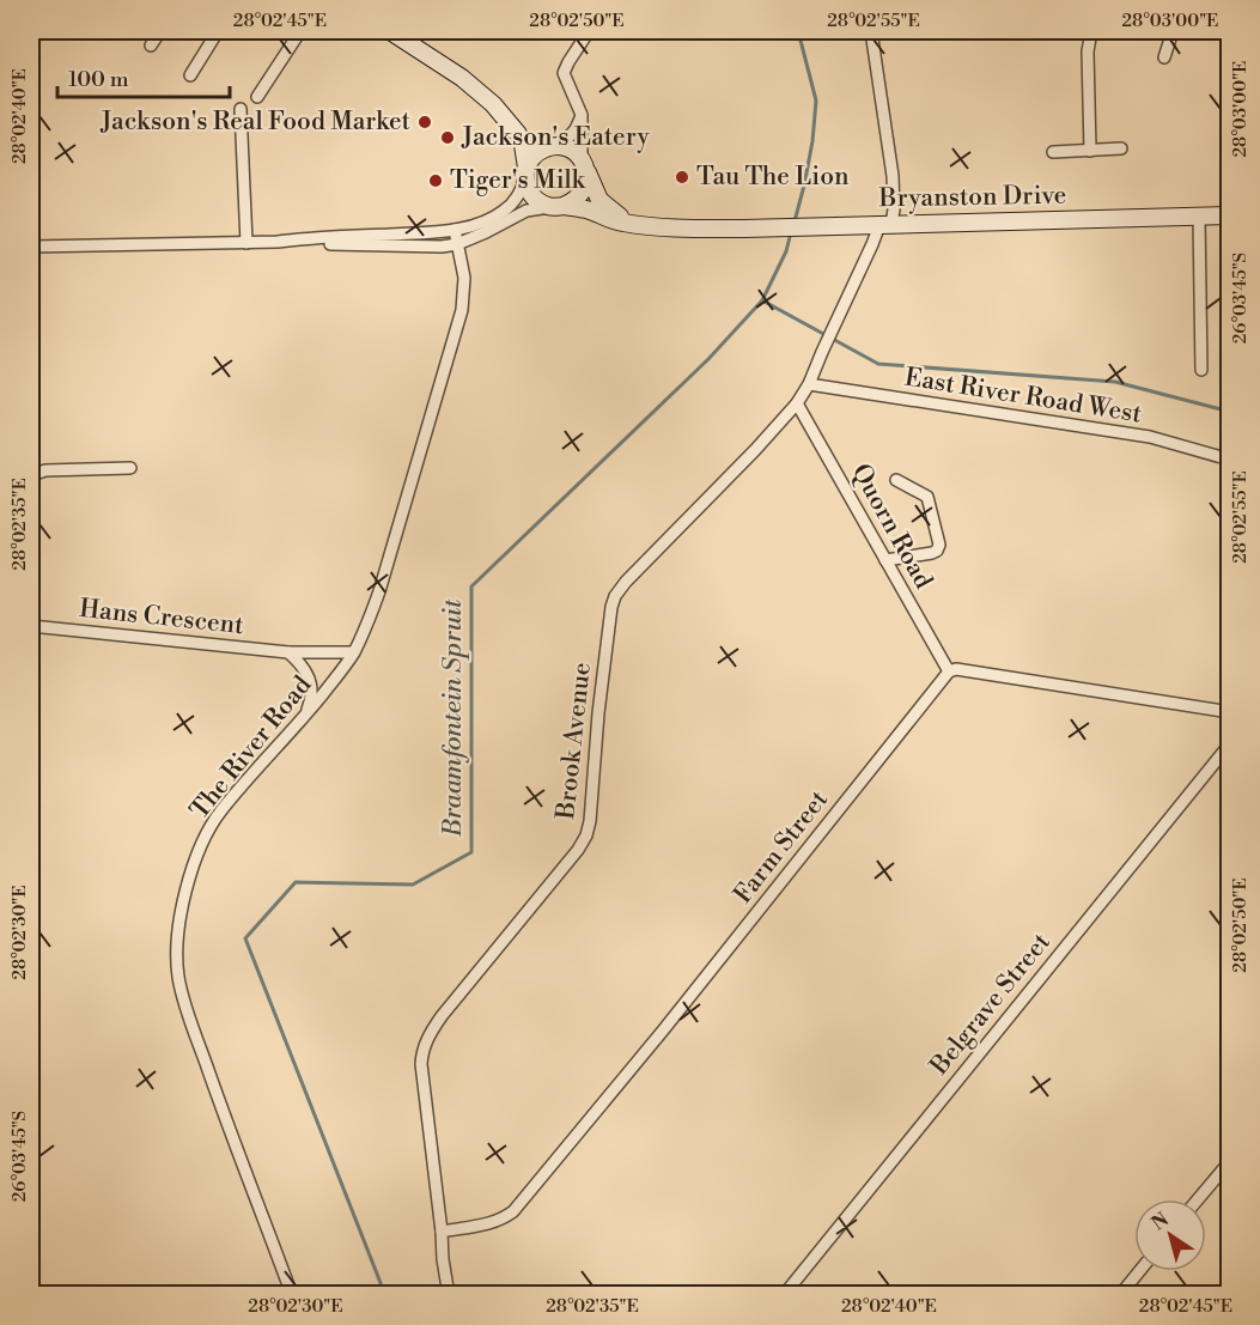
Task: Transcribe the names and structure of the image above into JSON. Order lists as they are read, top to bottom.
{
  "streets": {
    "main road": ["Bryanston Drive"],
    "street": [
      "East River Road West",
      "Quorn Road",
      "Hans Crescent",
      "Brook Avenue",
      "The River Road",
      "Farm Street",
      "Belgrave Street"
    ]
  },
  "crossings": [
    ["Bryanston Drive", "Brook Avenue"],
    ["East River Road West", "Brook Avenue"],
    ["Quorn Road", "Brook Avenue"],
    ["Quorn Road", "Farm Street"],
    ["Hans Crescent", "The River Road"],
    ["Brook Avenue", "Farm Street"]
  ],
  "water": ["Braamfontein Spruit"],
  "places": [
    "Jackson's Real Food Market",
    "Jackson's Eatery",
    "Tau The Lion",
    "Tiger's Milk"
  ],
  "scale_bar": "100 m",
  "north": "top left",
  "coordinates": [
    "28°02'45\"E",
    "28°02'50\"E",
    "28°02'55\"E",
    "28°03'00\"E",
    "28°02'40\"E",
    "26°03'45\"S",
    "28°02'35\"E",
    "28°02'30\"E"
  ]
}
